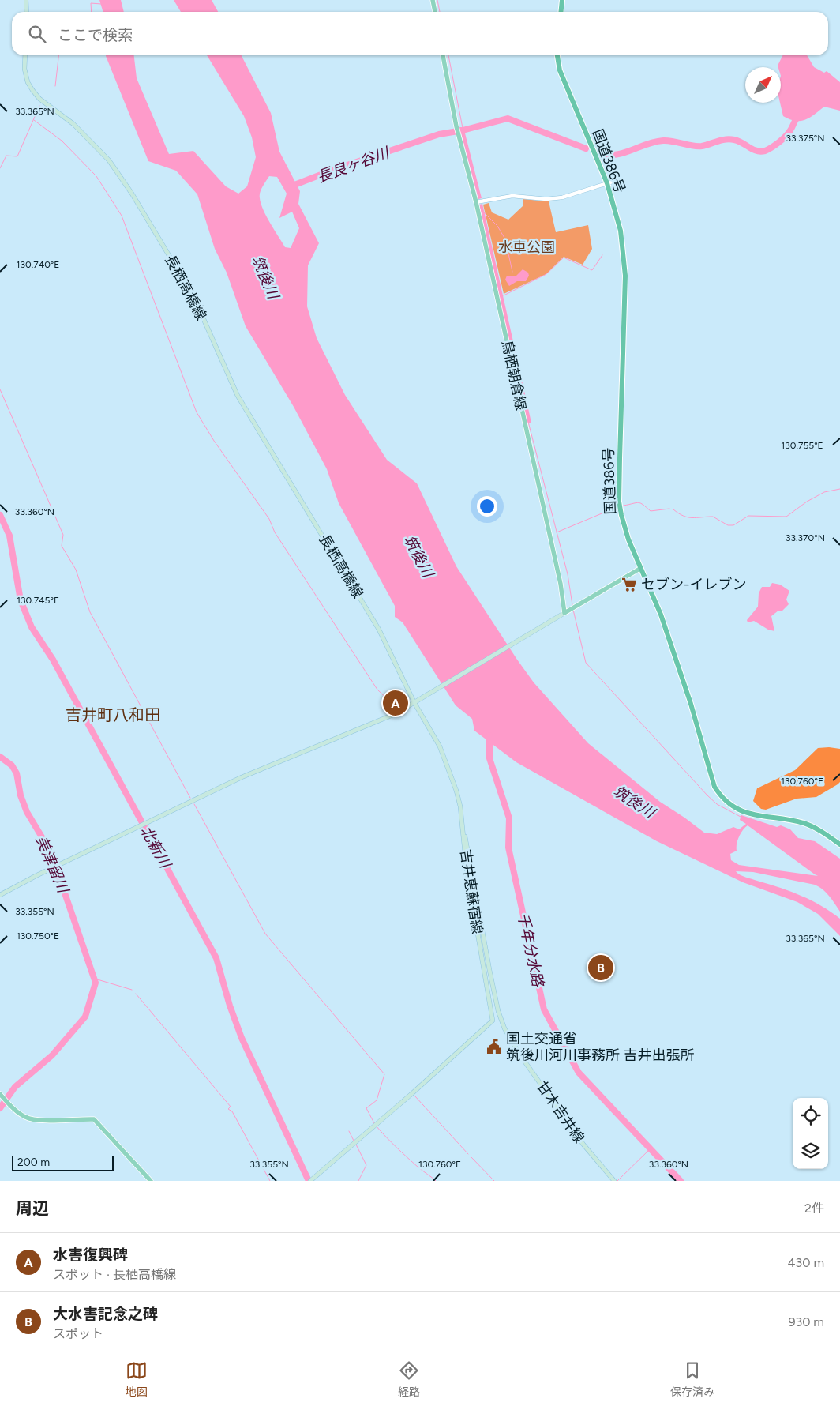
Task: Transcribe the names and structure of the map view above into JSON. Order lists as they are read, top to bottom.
{
  "streets": {
    "highway": ["国道386号"],
    "main road": [
      "長栖高橋線",
      "鳥栖朝倉線",
      "吉井恵蘇宿線",
      "甘木吉井線"
    ]
  },
  "crossings": [
    ["長栖高橋線", "吉井恵蘇宿線"],
    ["吉井恵蘇宿線", "甘木吉井線"]
  ],
  "districts": ["吉井町八和田"],
  "water": [
    "長良ヶ谷川",
    "筑後川",
    "北新川",
    "美津留川",
    "千年分水路"
  ],
  "parks": ["水車公園"],
  "places": {
    "supermarket": ["セブン-イレブン"],
    "public building": ["国土交通省 筑後川河川事務所 吉井出張所"]
  },
  "scale_bar": "200 m",
  "north": "top right",
  "page": {
    "search": "ここで検索",
    "pins": ["A", "B"],
    "scale": "200 m",
    "heading": ["周辺", "2件"],
    "list": [
      {
        "mark": "A",
        "name": "水害復興碑",
        "note": "スポット · 長栖高橋線",
        "value": "430 m"
      },
      {
        "mark": "B",
        "name": "大水害記念之碑",
        "note": "スポット",
        "value": "930 m"
      }
    ],
    "nav": ["地図", "経路", "保存済み"]
  },
  "coordinates": [
    "33.365°N",
    "33.375°N",
    "130.740°E",
    "130.755°E",
    "33.360°N",
    "33.370°N",
    "130.745°E",
    "130.760°E",
    "33.355°N",
    "130.750°E"
  ]
}
